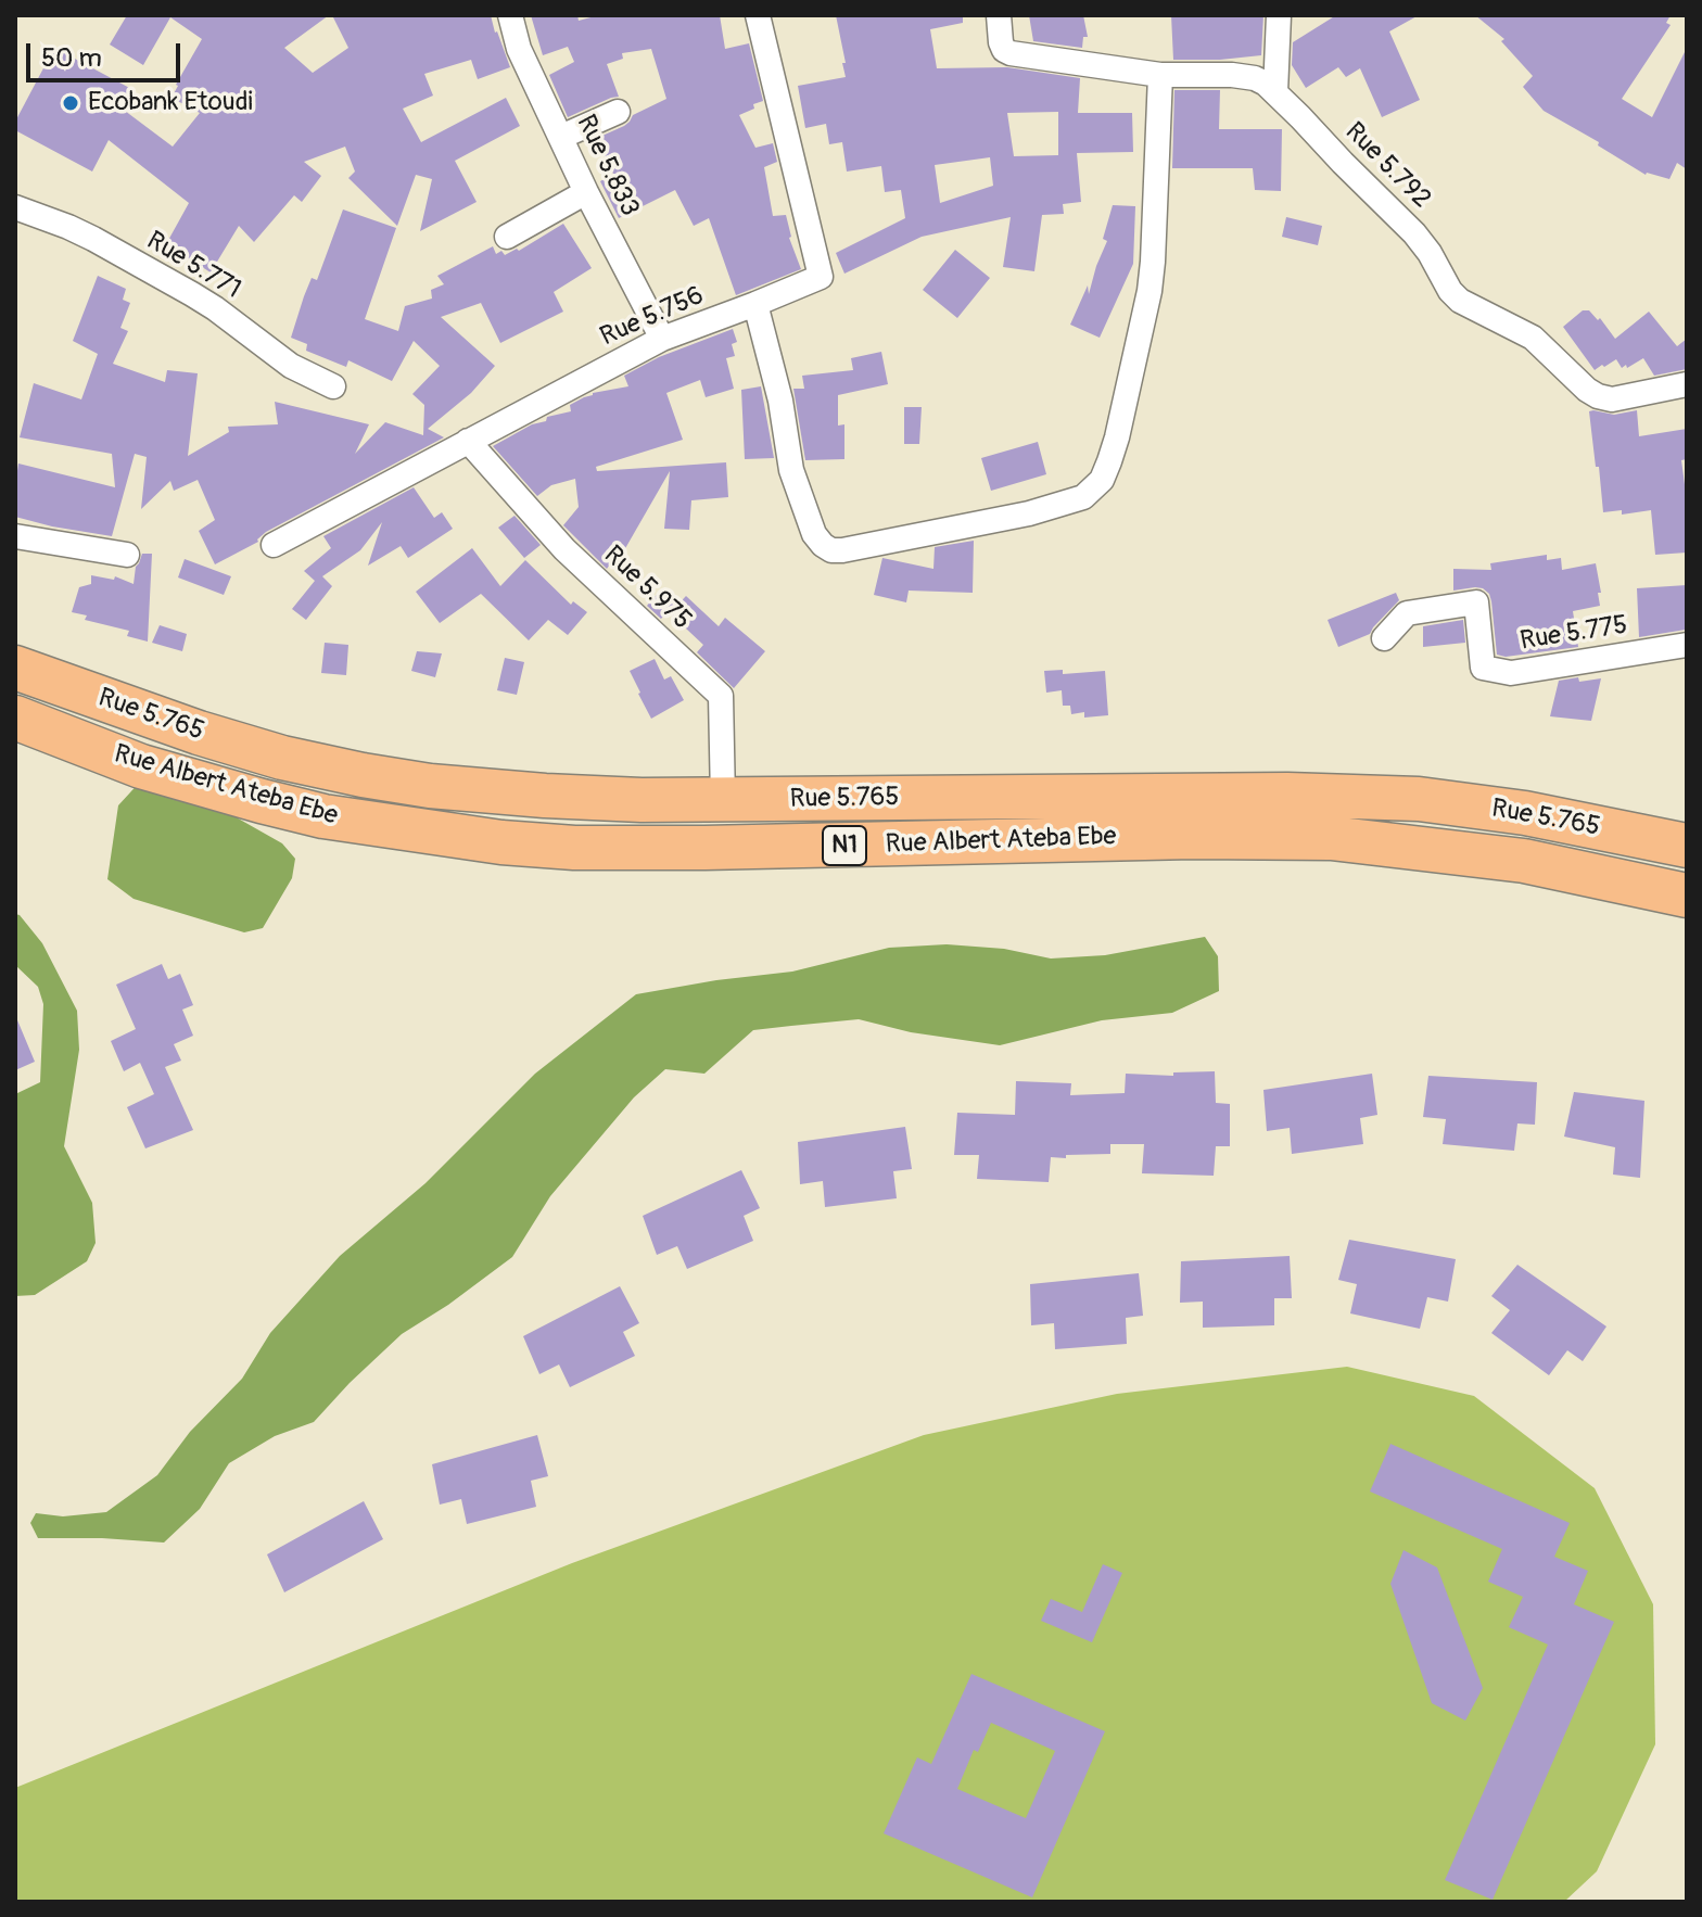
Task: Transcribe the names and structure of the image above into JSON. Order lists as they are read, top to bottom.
{
  "streets": {
    "highway": ["Rue 5.765", "Rue Albert Ateba Ebe", "N1"],
    "street": [
      "Rue 5.833",
      "Rue 5.792",
      "Rue 5.771",
      "Rue 5.756",
      "Rue 5.975",
      "Rue 5.775"
    ]
  },
  "crossings": [
    ["Rue 5.833", "Rue 5.756"],
    ["Rue 5.756", "Rue 5.975"],
    ["Rue 5.975", "Rue 5.765"]
  ],
  "places": ["Ecobank Etoudi"],
  "scale_bar": "50 m"
}
